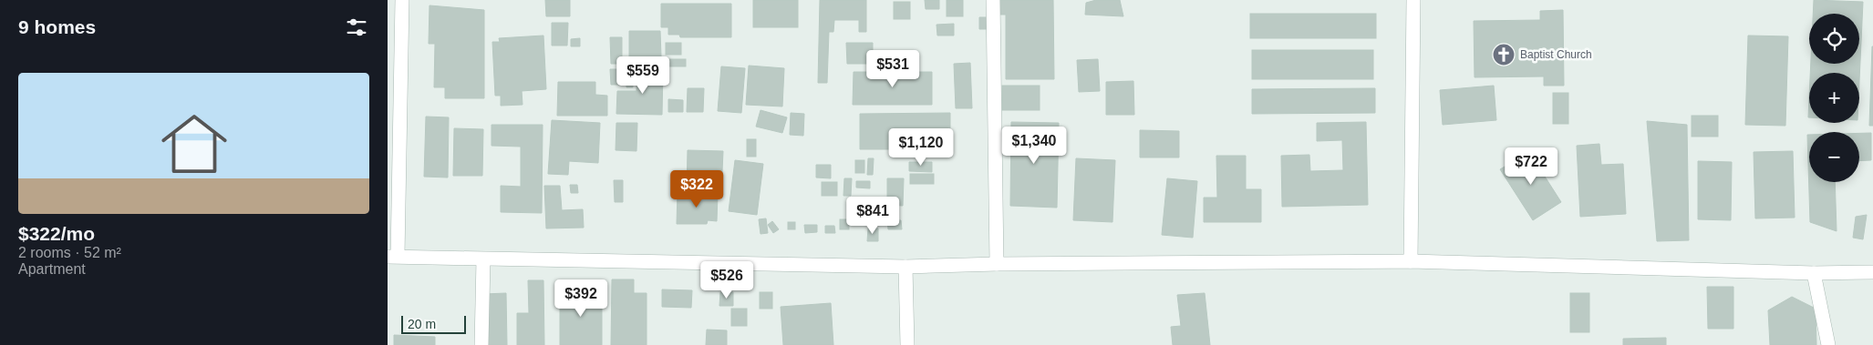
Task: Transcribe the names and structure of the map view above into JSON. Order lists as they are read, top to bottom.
{
  "places": {
    "church": ["Baptist Church"]
  },
  "scale_bar": "20 m",
  "page": {
    "heading": "9 homes",
    "map_buttons": ["+", "−"],
    "price": [
      "$531",
      "$559",
      "$1,340",
      "$1,120",
      "$722",
      "$322",
      "$841",
      "$526",
      "$392"
    ],
    "list": [
      {
        "name": "$322/mo",
        "note": "2 rooms · 52 m² · Apartment"
      }
    ],
    "scale": "20 m"
  }
}
